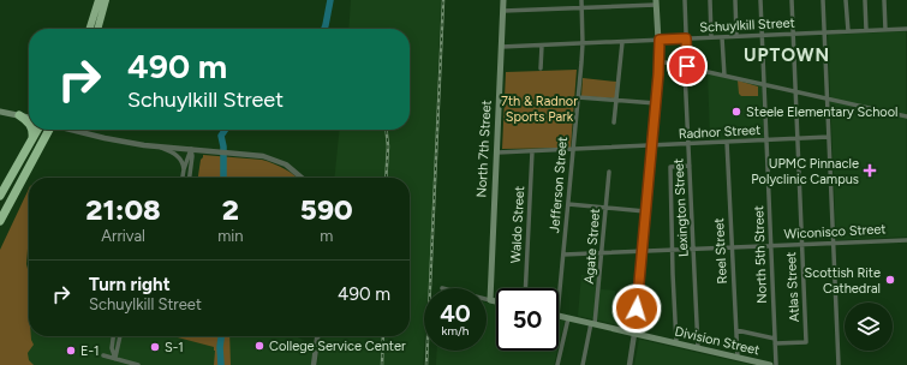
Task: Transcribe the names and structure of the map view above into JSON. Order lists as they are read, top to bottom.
{
  "streets": {
    "main road": ["North 7th Street", "Division Street"],
    "street": [
      "Schuylkill Street",
      "Radnor Street",
      "Jefferson Street",
      "Lexington Street",
      "Waldo Street",
      "Wiconisco Street",
      "Agate Street",
      "Reel Street",
      "North 5th Street",
      "Atlas Street"
    ]
  },
  "crossings": [
    ["Schuylkill Street", "North 7th Street"],
    ["Schuylkill Street", "Jefferson Street"],
    ["Schuylkill Street", "Lexington Street"],
    ["Schuylkill Street", "North 5th Street"],
    ["Schuylkill Street", "Atlas Street"],
    ["Radnor Street", "North 7th Street"],
    ["Radnor Street", "Jefferson Street"],
    ["Radnor Street", "Lexington Street"],
    ["Radnor Street", "Waldo Street"],
    ["Radnor Street", "Reel Street"],
    ["Radnor Street", "North 5th Street"],
    ["Radnor Street", "Atlas Street"],
    ["Jefferson Street", "Wiconisco Street"],
    ["Lexington Street", "Wiconisco Street"],
    ["Lexington Street", "Division Street"],
    ["Wiconisco Street", "Agate Street"],
    ["Wiconisco Street", "Reel Street"],
    ["Wiconisco Street", "North 5th Street"],
    ["Wiconisco Street", "Atlas Street"],
    ["Agate Street", "Division Street"],
    ["Reel Street", "Division Street"],
    ["North 5th Street", "Atlas Street"]
  ],
  "districts": ["UPTOWN"],
  "parks": ["7th & Radnor Sports Park"],
  "places": {
    "other": [
      "Steele Elementary School",
      "Scottish Rite Cathedral",
      "College Service Center",
      "S-1",
      "E-1"
    ],
    "health": ["UPMC Pinnacle Polyclinic Campus"]
  },
  "page": {
    "turn": ["490 m", "Schuylkill Street"],
    "eta": [
      "21:08",
      "Arrival",
      "2",
      "min",
      "590",
      "m"
    ],
    "list": [
      {
        "name": "Turn right",
        "note": "Schuylkill Street",
        "value": "490 m"
      }
    ],
    "speed": "40 km/h",
    "limit": "50"
  }
}
